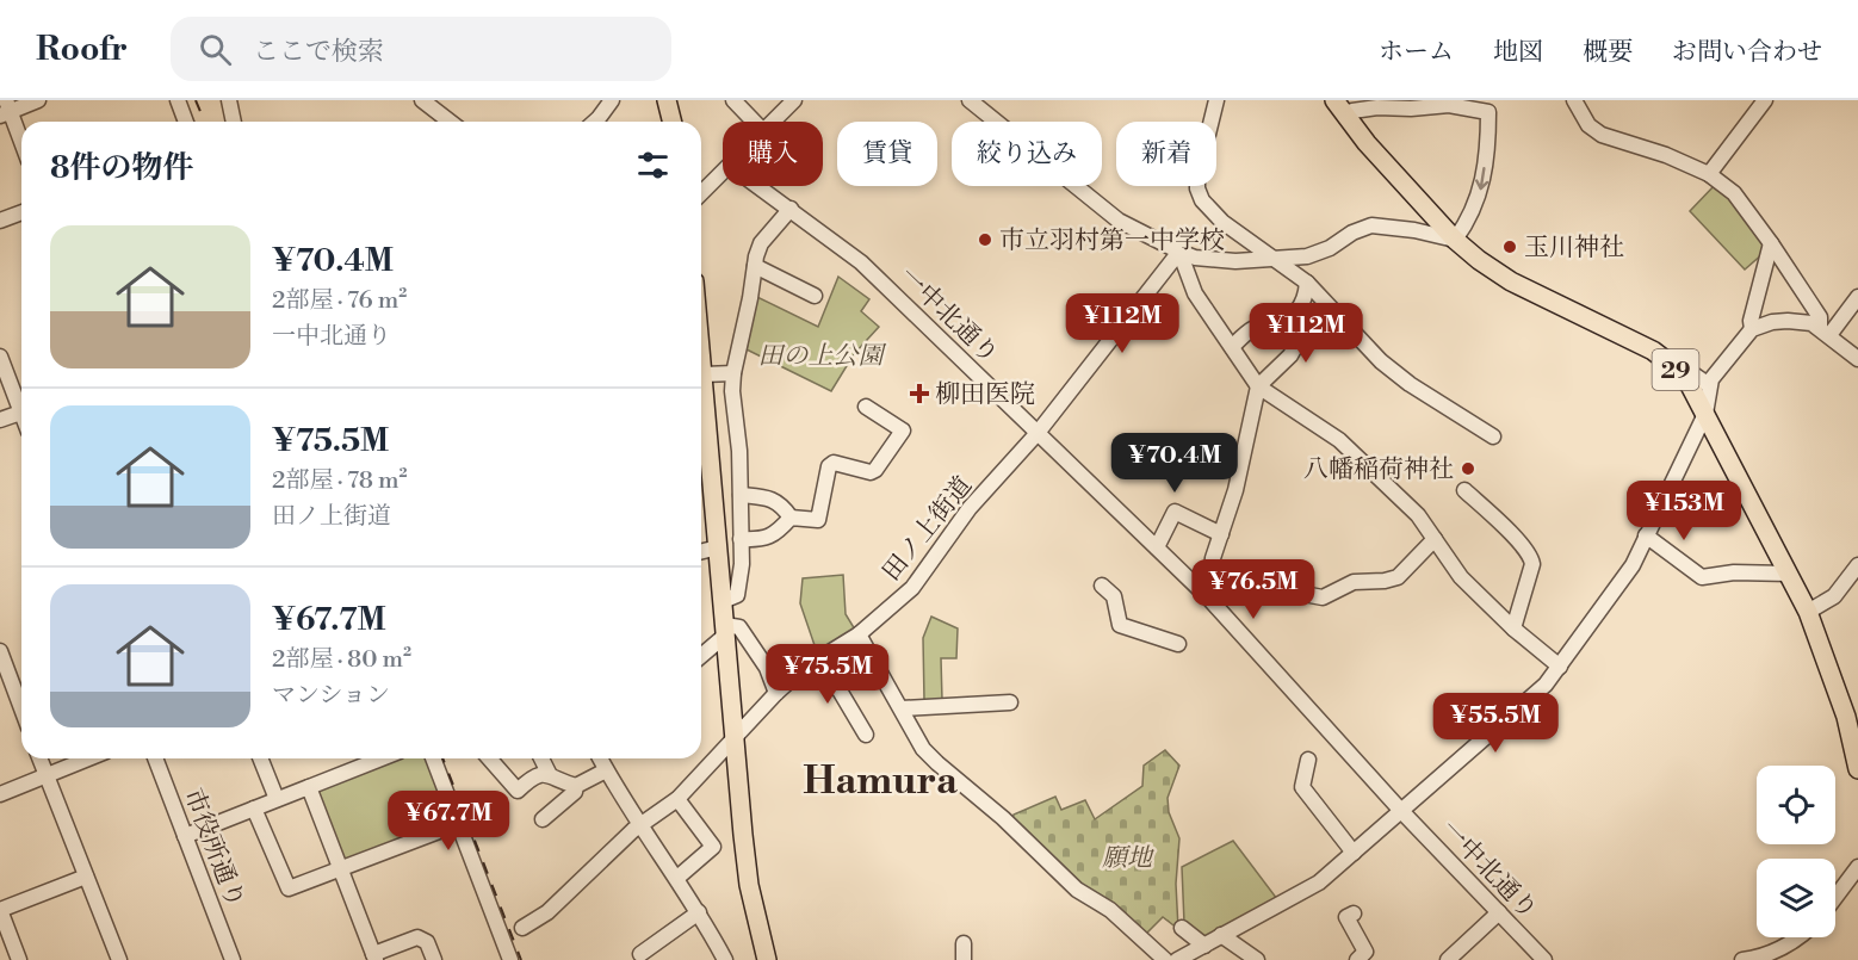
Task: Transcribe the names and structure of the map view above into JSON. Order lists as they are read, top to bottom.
{
  "streets": {
    "main road": ["29"],
    "street": ["一中北通り", "田ノ上街道", "市役所通り"]
  },
  "crossings": [
    ["一中北通り", "田ノ上街道"]
  ],
  "districts": ["Hamura"],
  "parks": ["田の上公園", "願地"],
  "places": {
    "other": ["市立羽村第一中学校", "玉川神社", "八幡稲荷神社"],
    "health": ["柳田医院"]
  },
  "page": {
    "header": "Roofr",
    "search": "ここで検索",
    "nav": [
      "ホーム",
      "地図",
      "概要",
      "お問い合わせ"
    ],
    "chip": [
      "購入",
      "賃貸",
      "絞り込み",
      "新着"
    ],
    "heading": "8件の物件",
    "list": [
      {
        "name": "¥70.4M",
        "note": "2部屋 · 76 m² · 一中北通り"
      },
      {
        "name": "¥75.5M",
        "note": "2部屋 · 78 m² · 田ノ上街道"
      },
      {
        "name": "¥67.7M",
        "note": "2部屋 · 80 m² · マンション"
      }
    ],
    "price": [
      "¥112M",
      "¥112M",
      "¥70.4M",
      "¥153M",
      "¥76.5M",
      "¥75.5M",
      "¥55.5M",
      "¥67.7M"
    ]
  }
}
